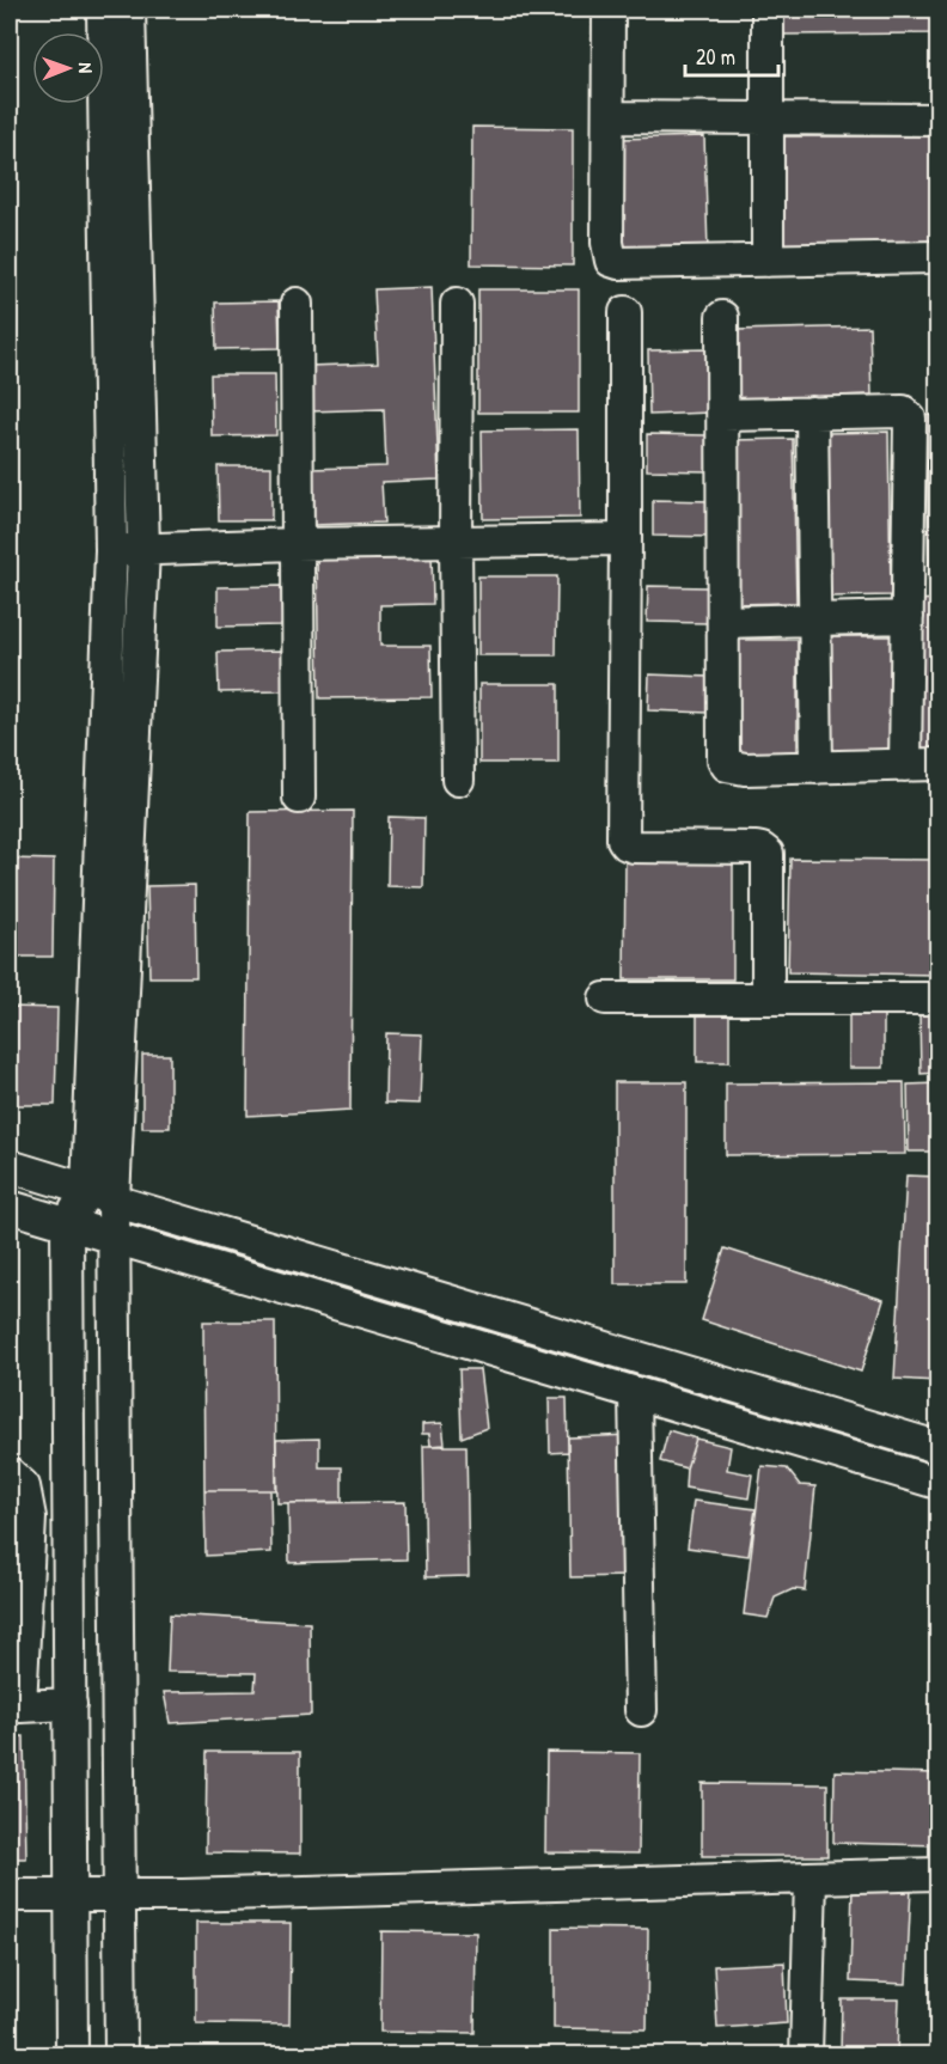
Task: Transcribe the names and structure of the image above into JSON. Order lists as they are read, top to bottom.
{
  "scale_bar": "20 m",
  "north": "right"
}
